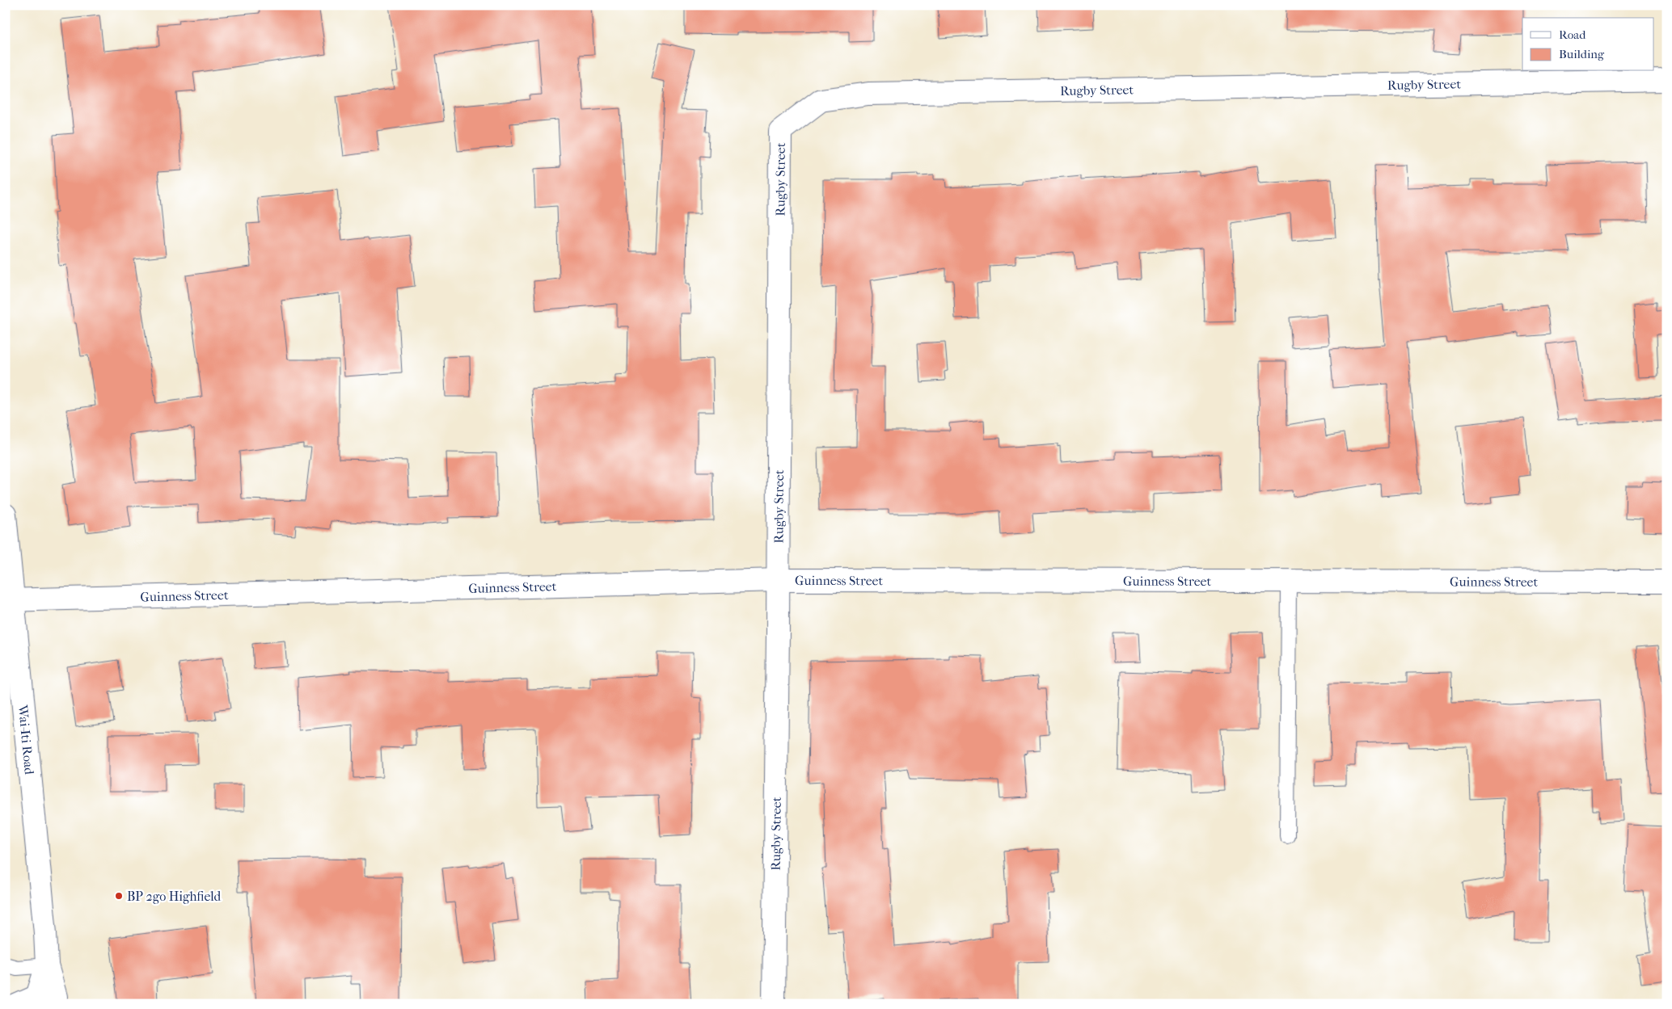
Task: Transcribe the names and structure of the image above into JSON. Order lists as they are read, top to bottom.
{
  "streets": {
    "street": ["Rugby Street", "Guinness Street", "Wai-Iti Road"]
  },
  "crossings": [
    ["Rugby Street", "Guinness Street"],
    ["Guinness Street", "Wai-Iti Road"]
  ],
  "places": ["BP 2go Highfield"],
  "legend": ["Road", "Building"]
}
